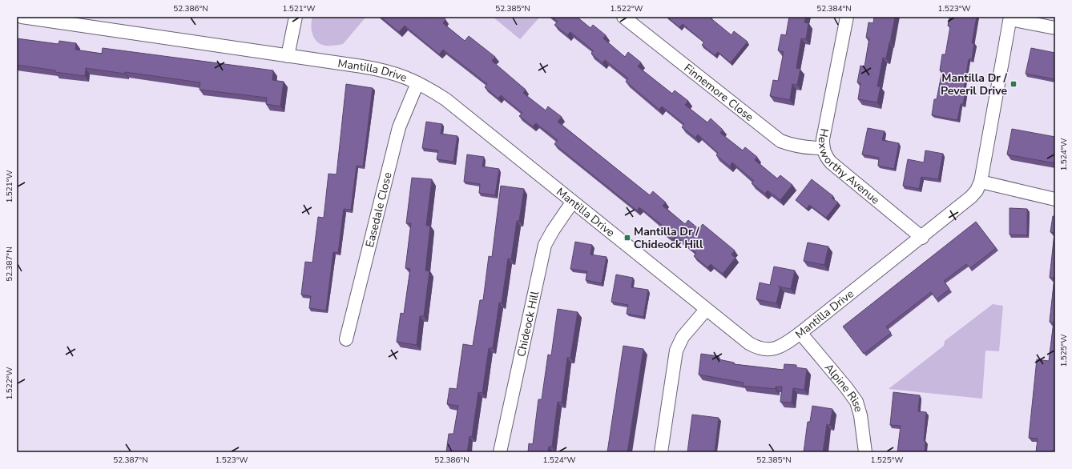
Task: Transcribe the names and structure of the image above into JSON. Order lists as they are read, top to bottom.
{
  "streets": {
    "street": [
      "Mantilla Drive",
      "Finnemore Close",
      "Hexworthy Avenue",
      "Easedale Close",
      "Chideock Hill",
      "Alpine Rise"
    ]
  },
  "crossings": [
    ["Mantilla Drive", "Hexworthy Avenue"],
    ["Mantilla Drive", "Easedale Close"],
    ["Mantilla Drive", "Chideock Hill"],
    ["Mantilla Drive", "Alpine Rise"],
    ["Finnemore Close", "Hexworthy Avenue"]
  ],
  "places": {
    "transit": ["Mantilla Dr / Peveril Drive", "Mantilla Dr / Chideock Hill"]
  },
  "coordinates": [
    "52.386°N",
    "1.521°W",
    "52.385°N",
    "1.522°W",
    "52.384°N",
    "1.523°W",
    "1.524°W",
    "52.387°N",
    "1.525°W"
  ]
}
